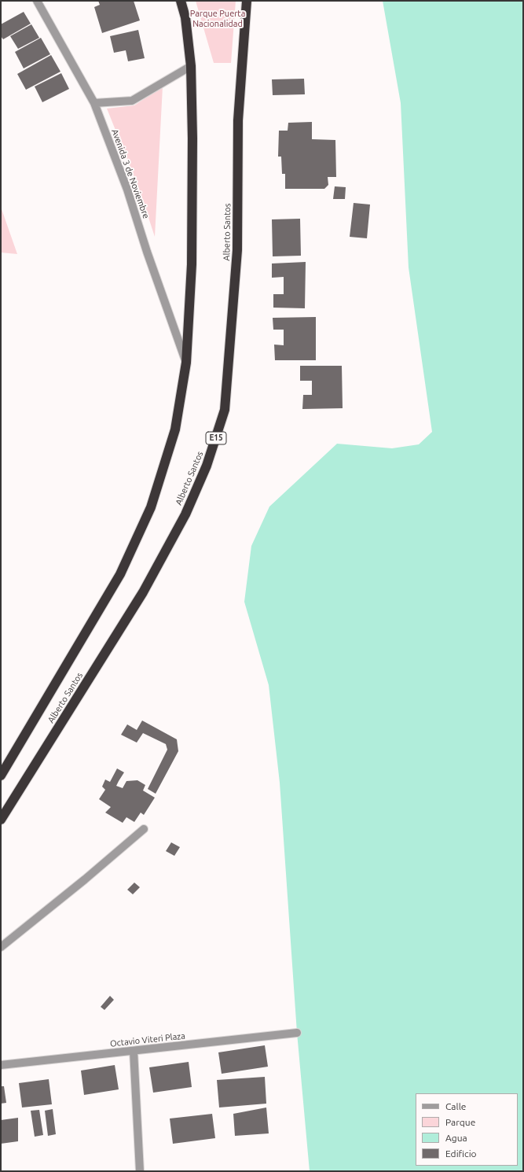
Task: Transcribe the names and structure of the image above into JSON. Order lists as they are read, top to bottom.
{
  "streets": {
    "highway": ["Alberto Santos", "E15"],
    "street": ["Avenida 3 de Noviembre", "Octavio Viteri Plaza"]
  },
  "crossings": [
    ["Avenida 3 de Noviembre", "Alberto Santos"]
  ],
  "parks": ["Parque Puerta Nacionalidad"],
  "legend": [
    "Calle",
    "Parque",
    "Agua",
    "Edificio"
  ]
}
